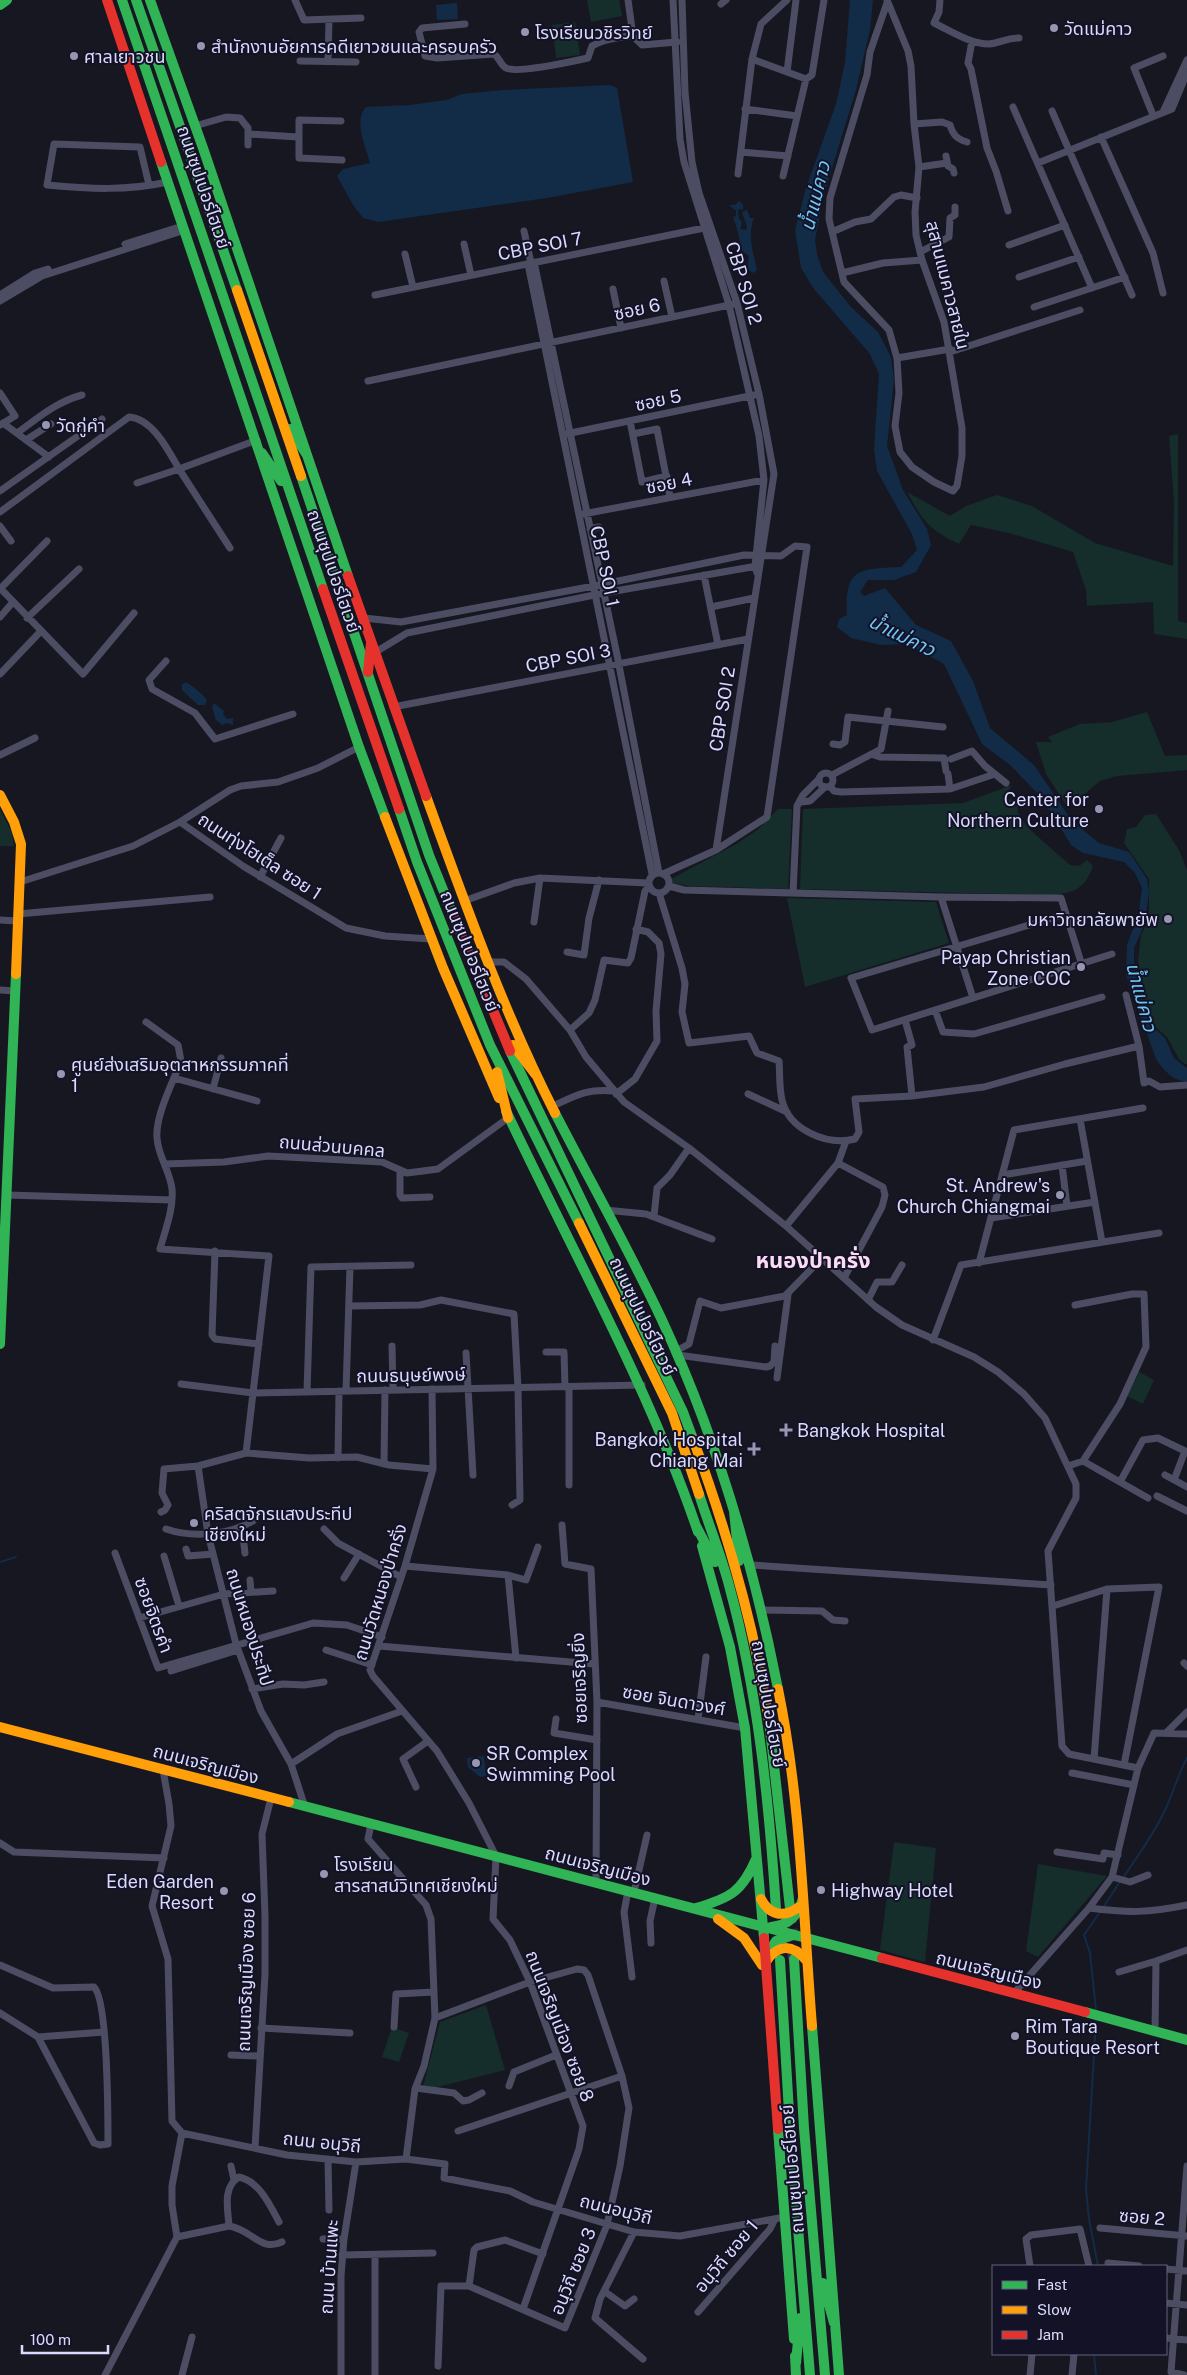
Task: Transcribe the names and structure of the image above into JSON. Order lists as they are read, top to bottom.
{
  "streets": {
    "main road": ["ถนนซุปเปอร์ไฮเวย์", "ถนนเจริญเมือง"],
    "street": [
      "CBP SOI 7",
      "CBP SOI 2",
      "สุสานแมคาวสายใน",
      "ซอย 6",
      "ซอย 5",
      "ซอย 4",
      "CBP SOI 1",
      "CBP SOI 3",
      "ถนนทุ่งโฮเต็ล ซอย 1",
      "ถนนส่วนบคคล",
      "ถนนธนุษย์พงษ์",
      "ถนนวัดหนองป่าครั่ง",
      "ซอยจิตรคำ",
      "ถนนหนองประทีป",
      "ซอยเจริญยิ่ง",
      "ซอย จินดาวงศ์",
      "ถนนเจริญเมือง ซอย 6",
      "ถนนเจริญเมือง ซอย 8",
      "ถนน อนุวิถี",
      "ถนนอนุวิถี",
      "ซอย 2",
      "อนุวิถี ซอย 1",
      "ถนน บ้านแพะ",
      "อนุวิถี ซอย 3"
    ]
  },
  "crossings": [
    ["CBP SOI 7", "CBP SOI 2"],
    ["CBP SOI 7", "CBP SOI 1"],
    ["CBP SOI 2", "ซอย 6"],
    ["CBP SOI 2", "ซอย 5"],
    ["CBP SOI 2", "ซอย 4"],
    ["CBP SOI 2", "CBP SOI 3"],
    ["ซอย 6", "CBP SOI 1"],
    ["ซอย 5", "CBP SOI 1"],
    ["ซอย 4", "CBP SOI 1"],
    ["CBP SOI 1", "CBP SOI 3"],
    ["ถนนธนุษย์พงษ์", "ถนนวัดหนองป่าครั่ง"],
    ["ถนนวัดหนองป่าครั่ง", "ถนนเจริญเมือง"],
    ["ถนนวัดหนองป่าครั่ง", "ถนนเจริญเมือง ซอย 8"],
    ["ซอยจิตรคำ", "ถนนหนองประทีป"],
    ["ถนนหนองประทีป", "ถนนเจริญเมือง"],
    ["ซอยเจริญยิ่ง", "ซอย จินดาวงศ์"],
    ["ซอยเจริญยิ่ง", "ถนนเจริญเมือง"],
    ["ถนนเจริญเมือง", "ถนนเจริญเมือง ซอย 6"],
    ["ถนนเจริญเมือง", "ถนนเจริญเมือง ซอย 8"],
    ["ถนนเจริญเมือง ซอย 6", "ถนน อนุวิถี"],
    ["ถนนเจริญเมือง ซอย 8", "ถนนอนุวิถี"],
    ["ถนนเจริญเมือง ซอย 8", "อนุวิถี ซอย 3"],
    ["ถนน อนุวิถี", "ถนนอนุวิถี"],
    ["ถนน อนุวิถี", "ถนน บ้านแพะ"],
    ["ถนนอนุวิถี", "อนุวิถี ซอย 1"],
    ["ถนนอนุวิถี", "อนุวิถี ซอย 3"]
  ],
  "districts": ["หนองป่าครั่ง"],
  "water": ["น้ำแม่คาว"],
  "places": {
    "other": [
      "วัดแม่คาว",
      "โรงเรียนวชิรวิทย์",
      "สำนักงานอัยการคดีเยาวชนและครอบครัว",
      "ศาลเยาวชน",
      "วัดกู่คำ",
      "Center for Northern Culture",
      "มหาวิทยาลัยพายัพ",
      "Payap Christian Zone COC",
      "ศูนย์ส่งเสริมอุตสาหกรรมภาคที่ 1",
      "St. Andrew's Church Chiangmai",
      "คริสตจักรแสงประทีป เชียงใหม่",
      "SR Complex Swimming Pool",
      "โรงเรียน สารสาสน์วิเทศเชียงใหม่",
      "Highway Hotel",
      "Eden Garden Resort",
      "Rim Tara Boutique Resort"
    ],
    "health": ["Bangkok Hospital", "Bangkok Hospital Chiang Mai"]
  },
  "legend": ["Fast", "Slow", "Jam"],
  "scale_bar": "100 m"
}
